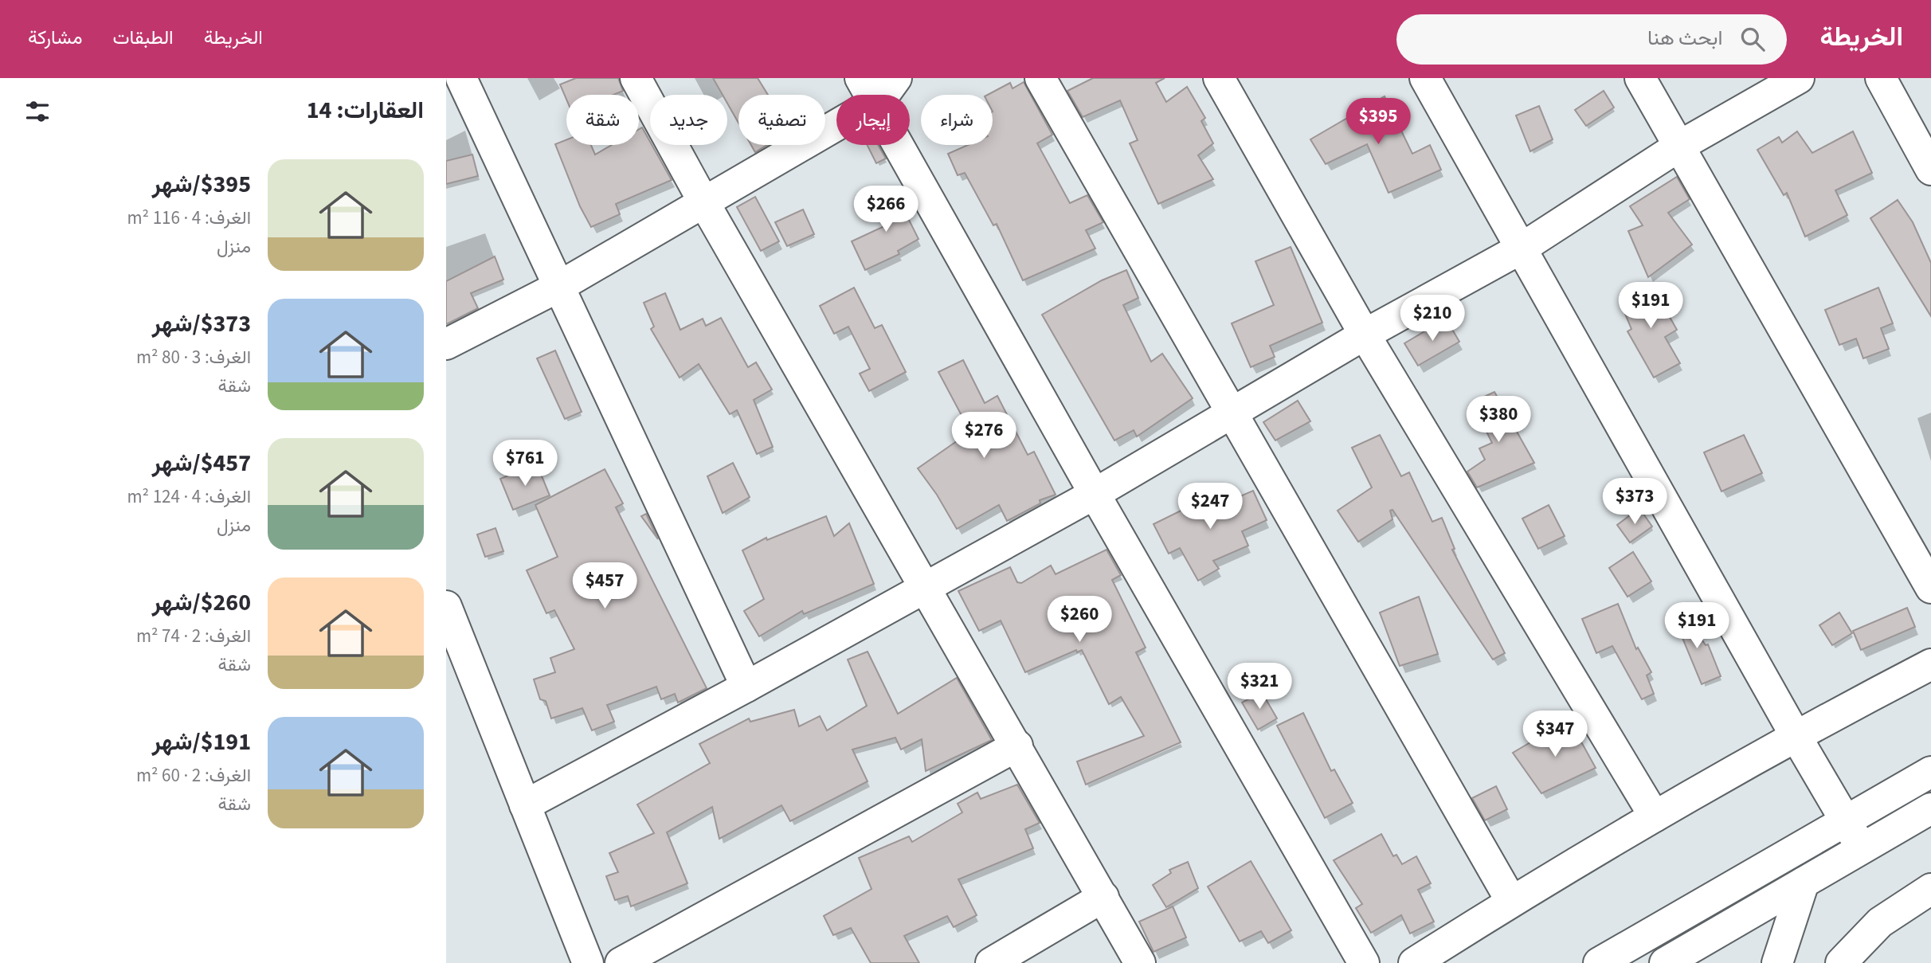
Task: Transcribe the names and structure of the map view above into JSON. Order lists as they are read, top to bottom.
{
  "page": {
    "header": "الخريطة",
    "search": "ابحث هنا",
    "nav": ["الخريطة", "الطبقات", "مشاركة"],
    "heading": "العقارات: 14",
    "chip": [
      "شراء",
      "إيجار",
      "تصفية",
      "جديد",
      "شقة"
    ],
    "price": [
      "$395",
      "$266",
      "$191",
      "$210",
      "$380",
      "$276",
      "$761",
      "$373",
      "$247",
      "$457",
      "$260",
      "$191",
      "$321",
      "$347"
    ],
    "list": [
      {
        "name": "$395/شهر",
        "note": "الغرف: 4 · 116 m² · منزل"
      },
      {
        "name": "$373/شهر",
        "note": "الغرف: 3 · 80 m² · شقة"
      },
      {
        "name": "$457/شهر",
        "note": "الغرف: 4 · 124 m² · منزل"
      },
      {
        "name": "$260/شهر",
        "note": "الغرف: 2 · 74 m² · شقة"
      },
      {
        "name": "$191/شهر",
        "note": "الغرف: 2 · 60 m² · شقة"
      }
    ]
  }
}
